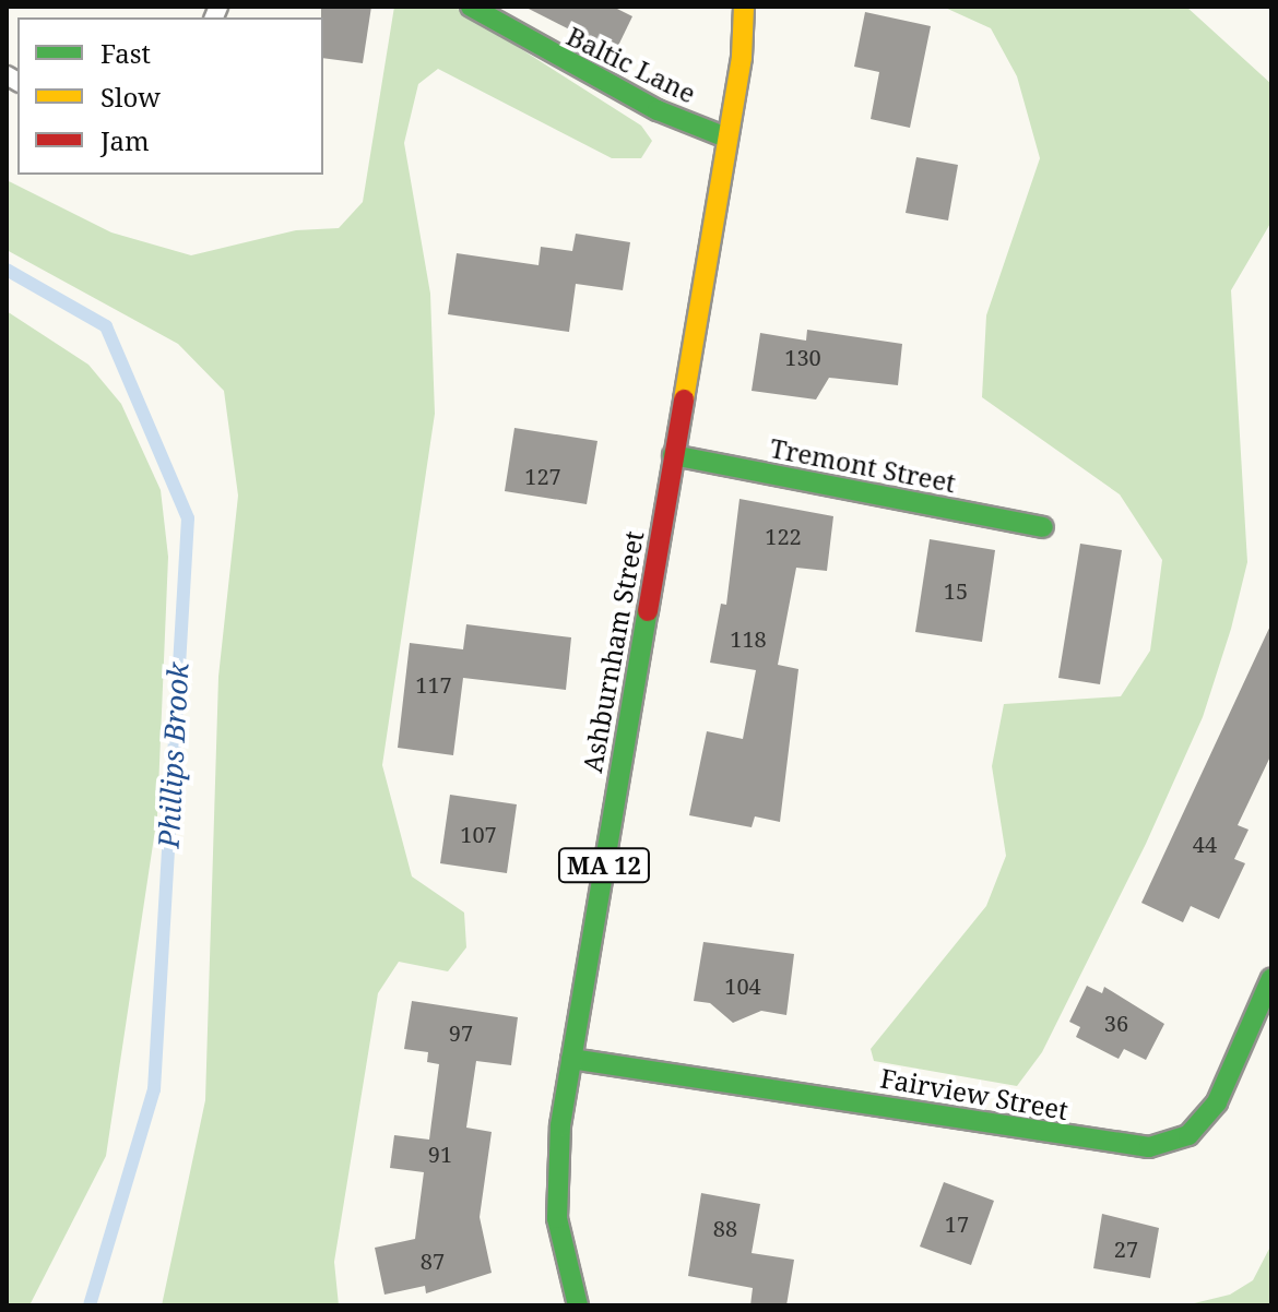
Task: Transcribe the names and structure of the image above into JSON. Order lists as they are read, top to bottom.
{
  "streets": {
    "street": [
      "Baltic Lane",
      "Tremont Street",
      "Ashburnham Street",
      "MA 12",
      "Fairview Street"
    ]
  },
  "crossings": [
    ["Baltic Lane", "Ashburnham Street"],
    ["Tremont Street", "Ashburnham Street"],
    ["Ashburnham Street", "Fairview Street"]
  ],
  "water": ["Phillips Brook"],
  "house_numbers": [
    "130",
    "127",
    "122",
    "15",
    "118",
    "117",
    "107",
    "44",
    "104",
    "36",
    "97",
    "91",
    "17",
    "88",
    "27",
    "87"
  ],
  "legend": ["Fast", "Slow", "Jam"]
}
